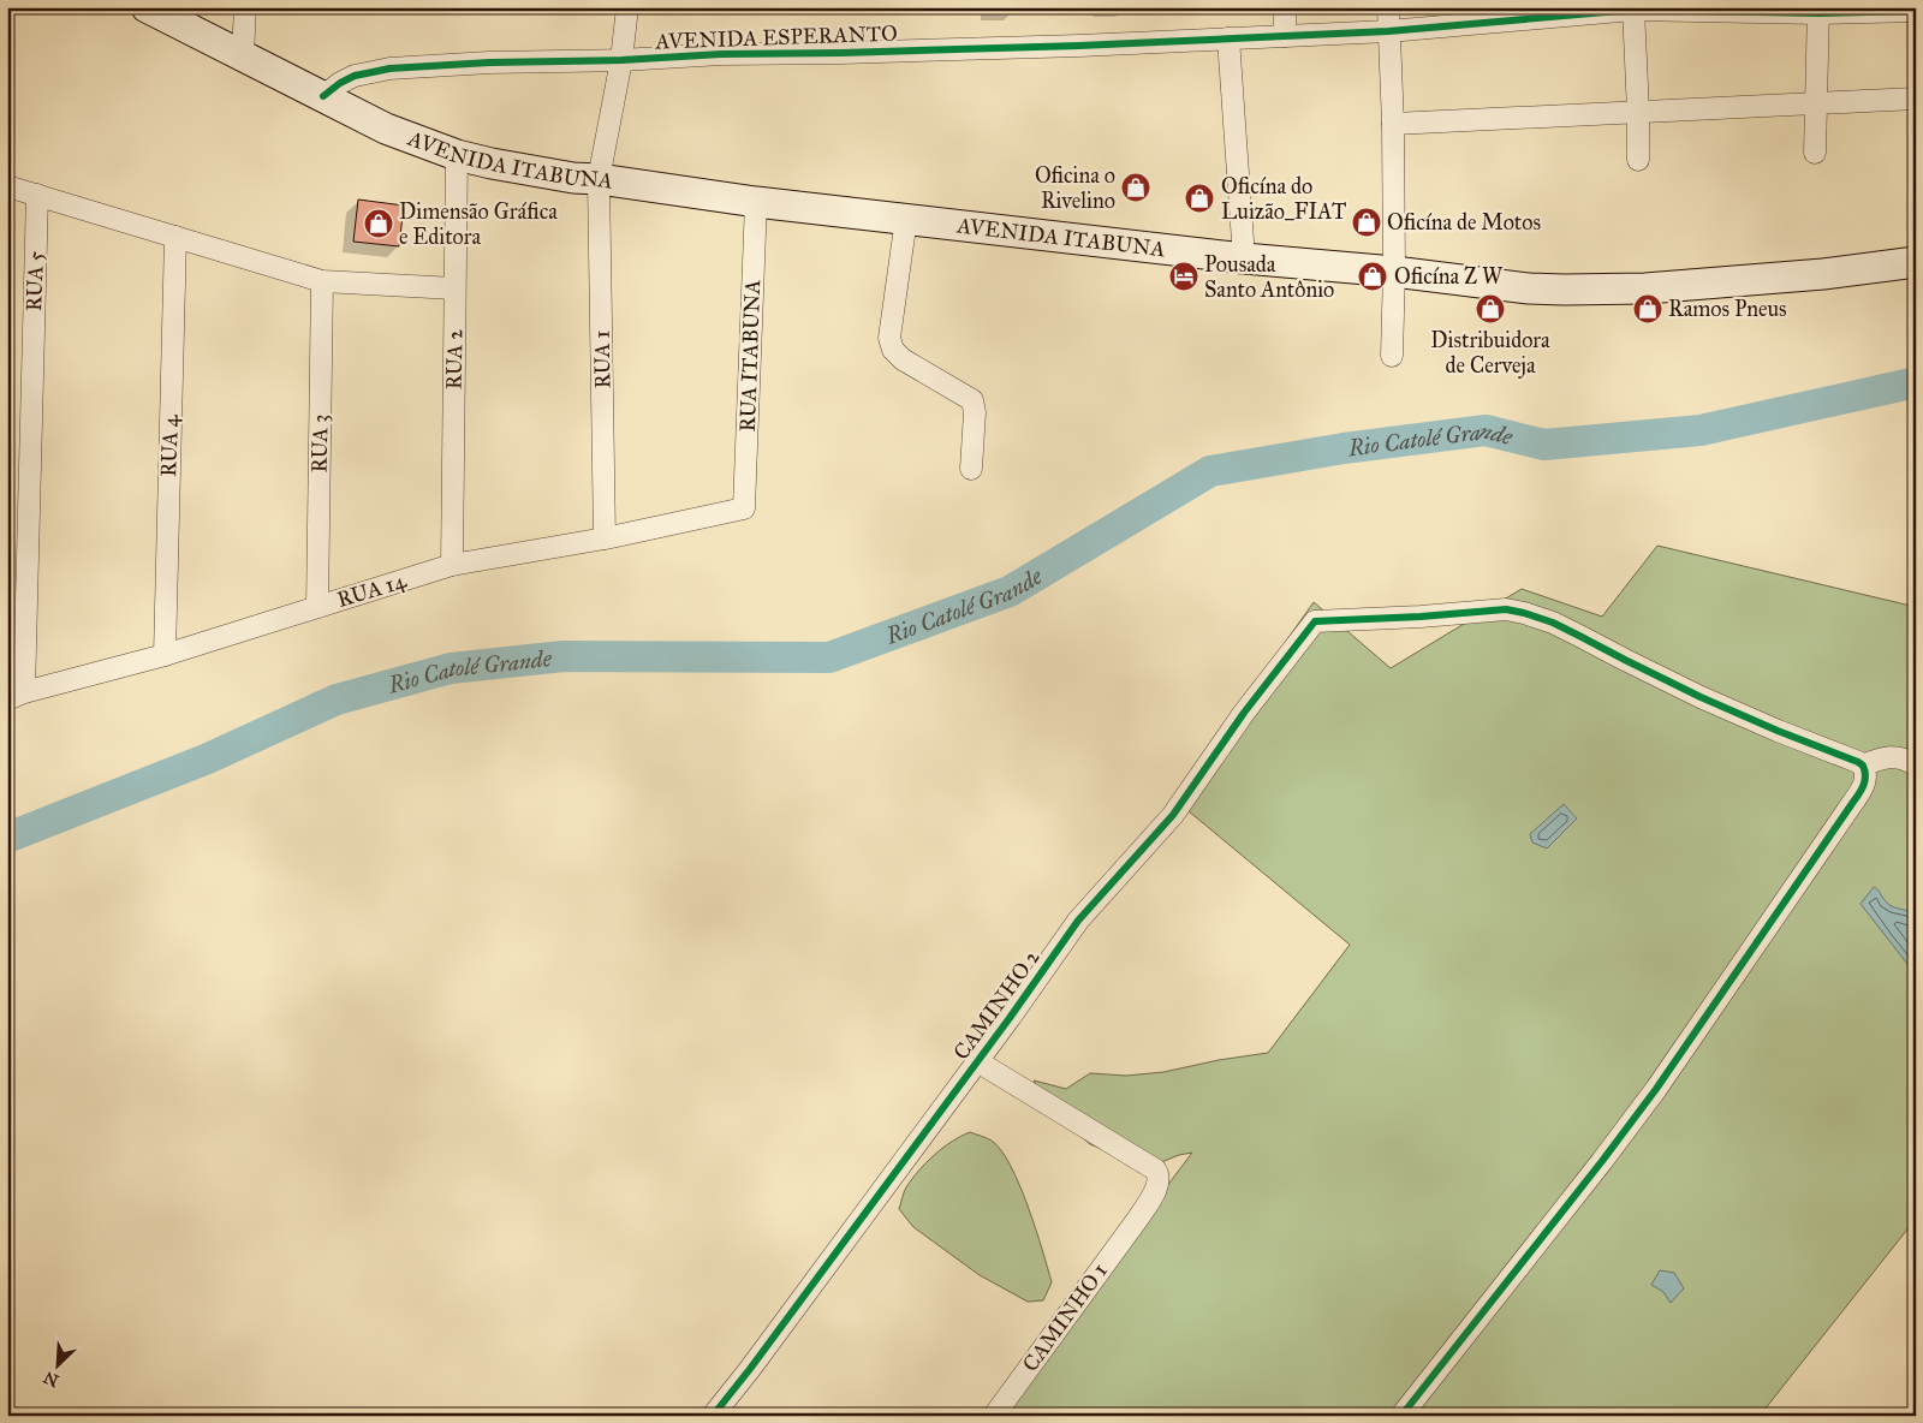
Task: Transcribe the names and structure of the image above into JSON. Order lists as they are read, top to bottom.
{
  "streets": {
    "main road": ["AVENIDA ITABUNA"],
    "street": [
      "AVENIDA ESPERANTO",
      "RUA 5",
      "RUA ITABUNA",
      "RUA 2",
      "RUA 1",
      "RUA 3",
      "RUA 4",
      "RUA 14",
      "CAMINHO 2",
      "CAMINHO 1"
    ]
  },
  "crossings": [
    ["AVENIDA ESPERANTO", "AVENIDA ITABUNA"],
    ["AVENIDA ESPERANTO", "RUA 1"],
    ["AVENIDA ITABUNA", "RUA ITABUNA"],
    ["AVENIDA ITABUNA", "RUA 2"],
    ["AVENIDA ITABUNA", "RUA 1"],
    ["RUA 5", "RUA 14"],
    ["RUA ITABUNA", "RUA 14"],
    ["RUA 2", "RUA 14"],
    ["RUA 1", "RUA 14"],
    ["RUA 3", "RUA 14"],
    ["RUA 4", "RUA 14"],
    ["CAMINHO 2", "CAMINHO 1"]
  ],
  "water": ["Rio Catolé Grande"],
  "places": {
    "shop": [
      "Oficina o Rivelino",
      "Oficína do Luizão_FIAT",
      "Oficína de Motos",
      "Dimensão Gráfica e Editora",
      "Oficína Z W",
      "Distribuidora de Cerveja",
      "Ramos Pneus"
    ],
    "hotel": ["Pousada Santo Antônio"]
  },
  "north": "bottom left"
}
